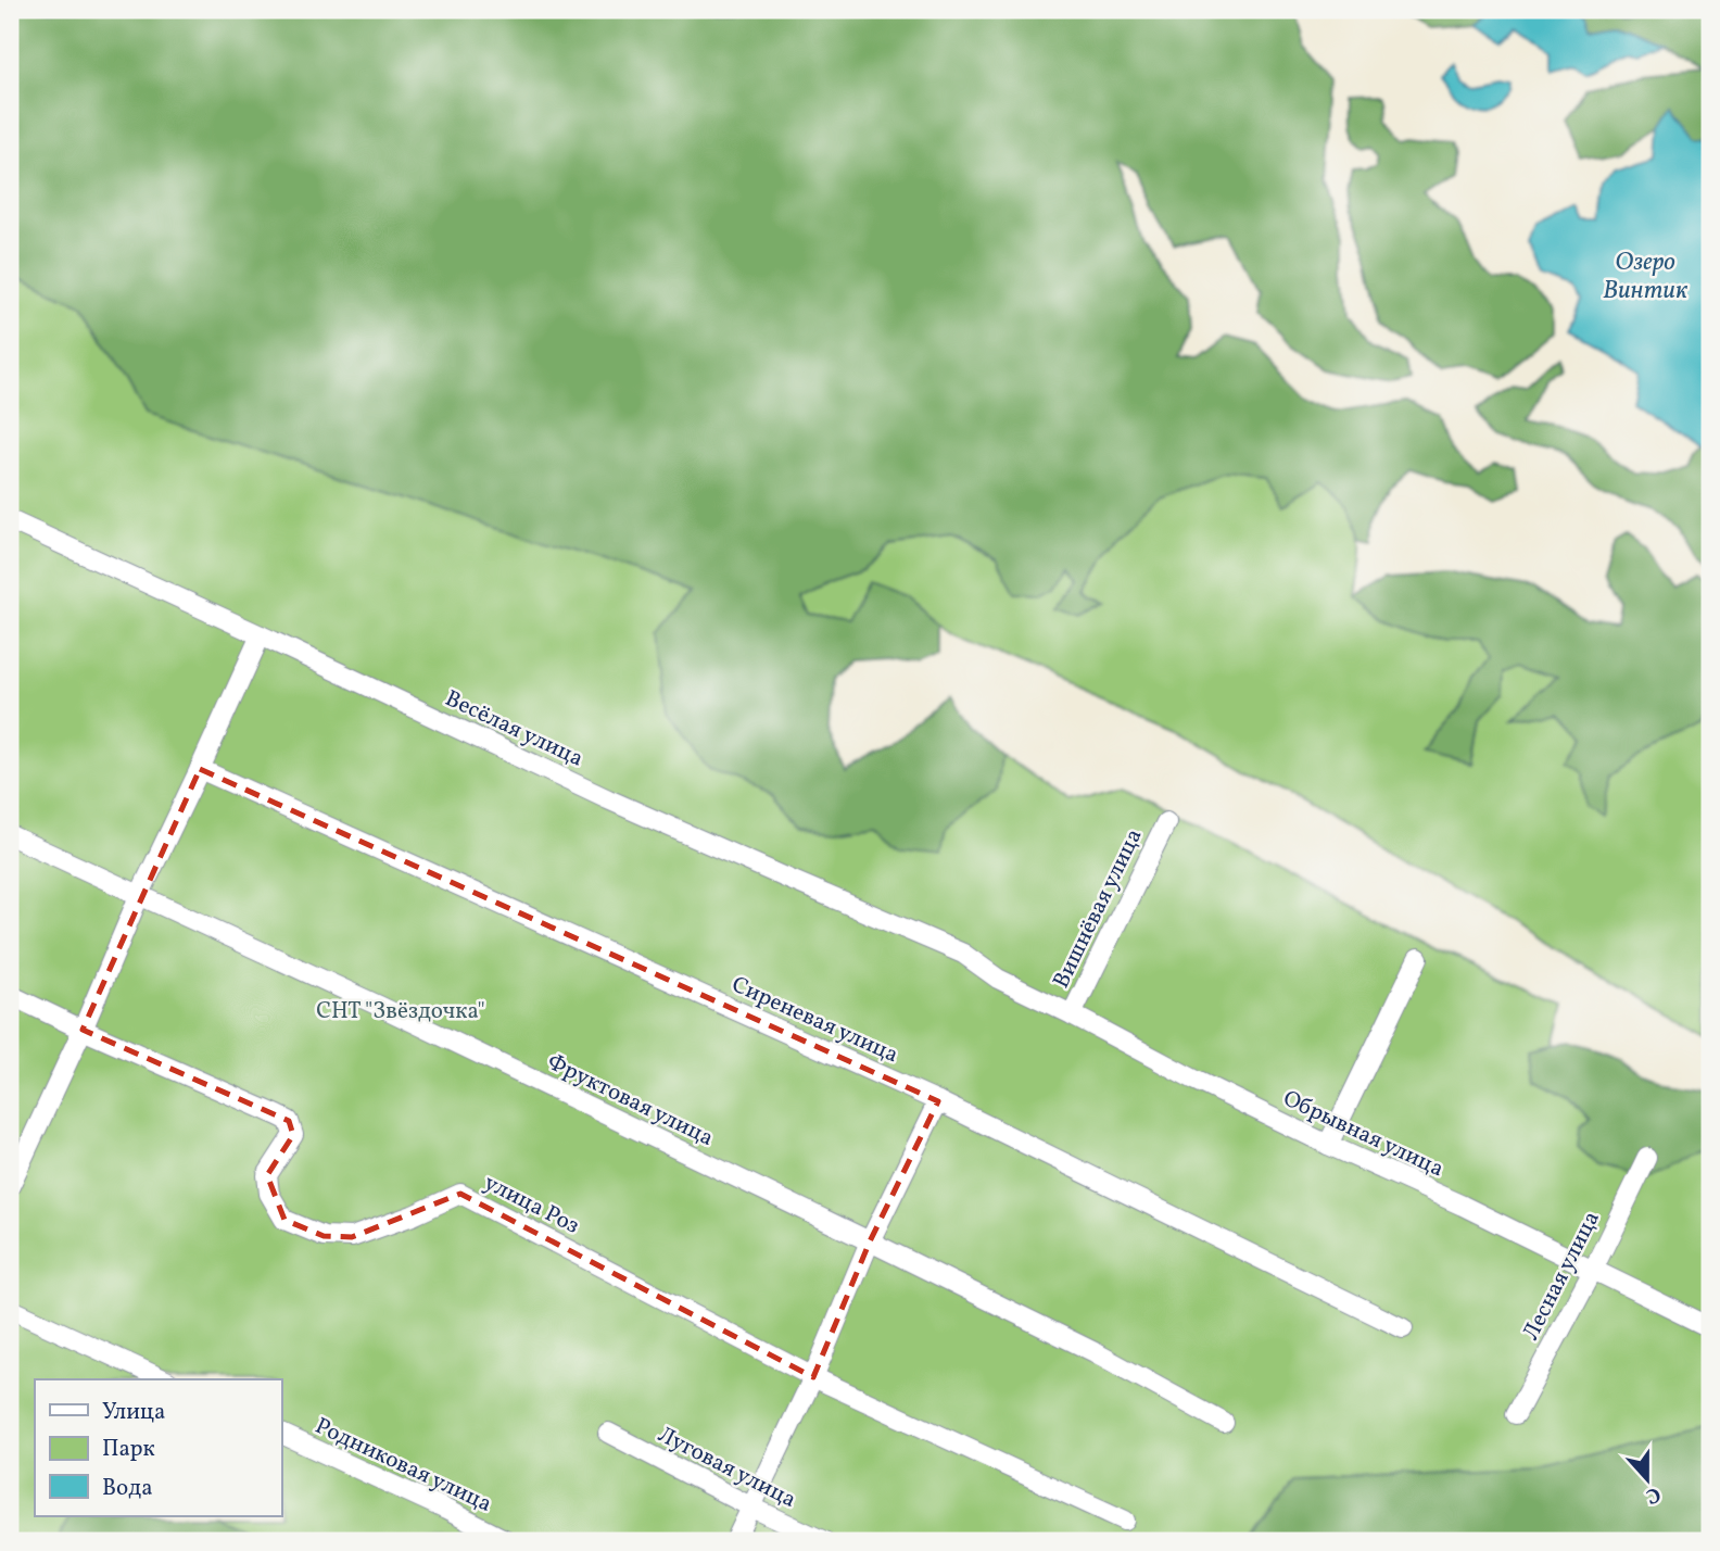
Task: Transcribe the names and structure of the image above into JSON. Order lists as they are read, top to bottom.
{
  "streets": {
    "street": [
      "Весёлая улица",
      "Вишнёвая улица",
      "Сиреневая улица",
      "Фруктовая улица",
      "Обрывная улица",
      "улица Роз",
      "Лесная улица",
      "Родниковая улица",
      "Луговая улица"
    ]
  },
  "crossings": [
    ["Весёлая улица", "Обрывная улица"],
    ["Вишнёвая улица", "Обрывная улица"],
    ["Обрывная улица", "Лесная улица"]
  ],
  "water": ["Озеро Винтик"],
  "parks": ["СНТ \"Звёздочка\""],
  "legend": ["Улица", "Парк", "Вода"],
  "north": "bottom"
}
